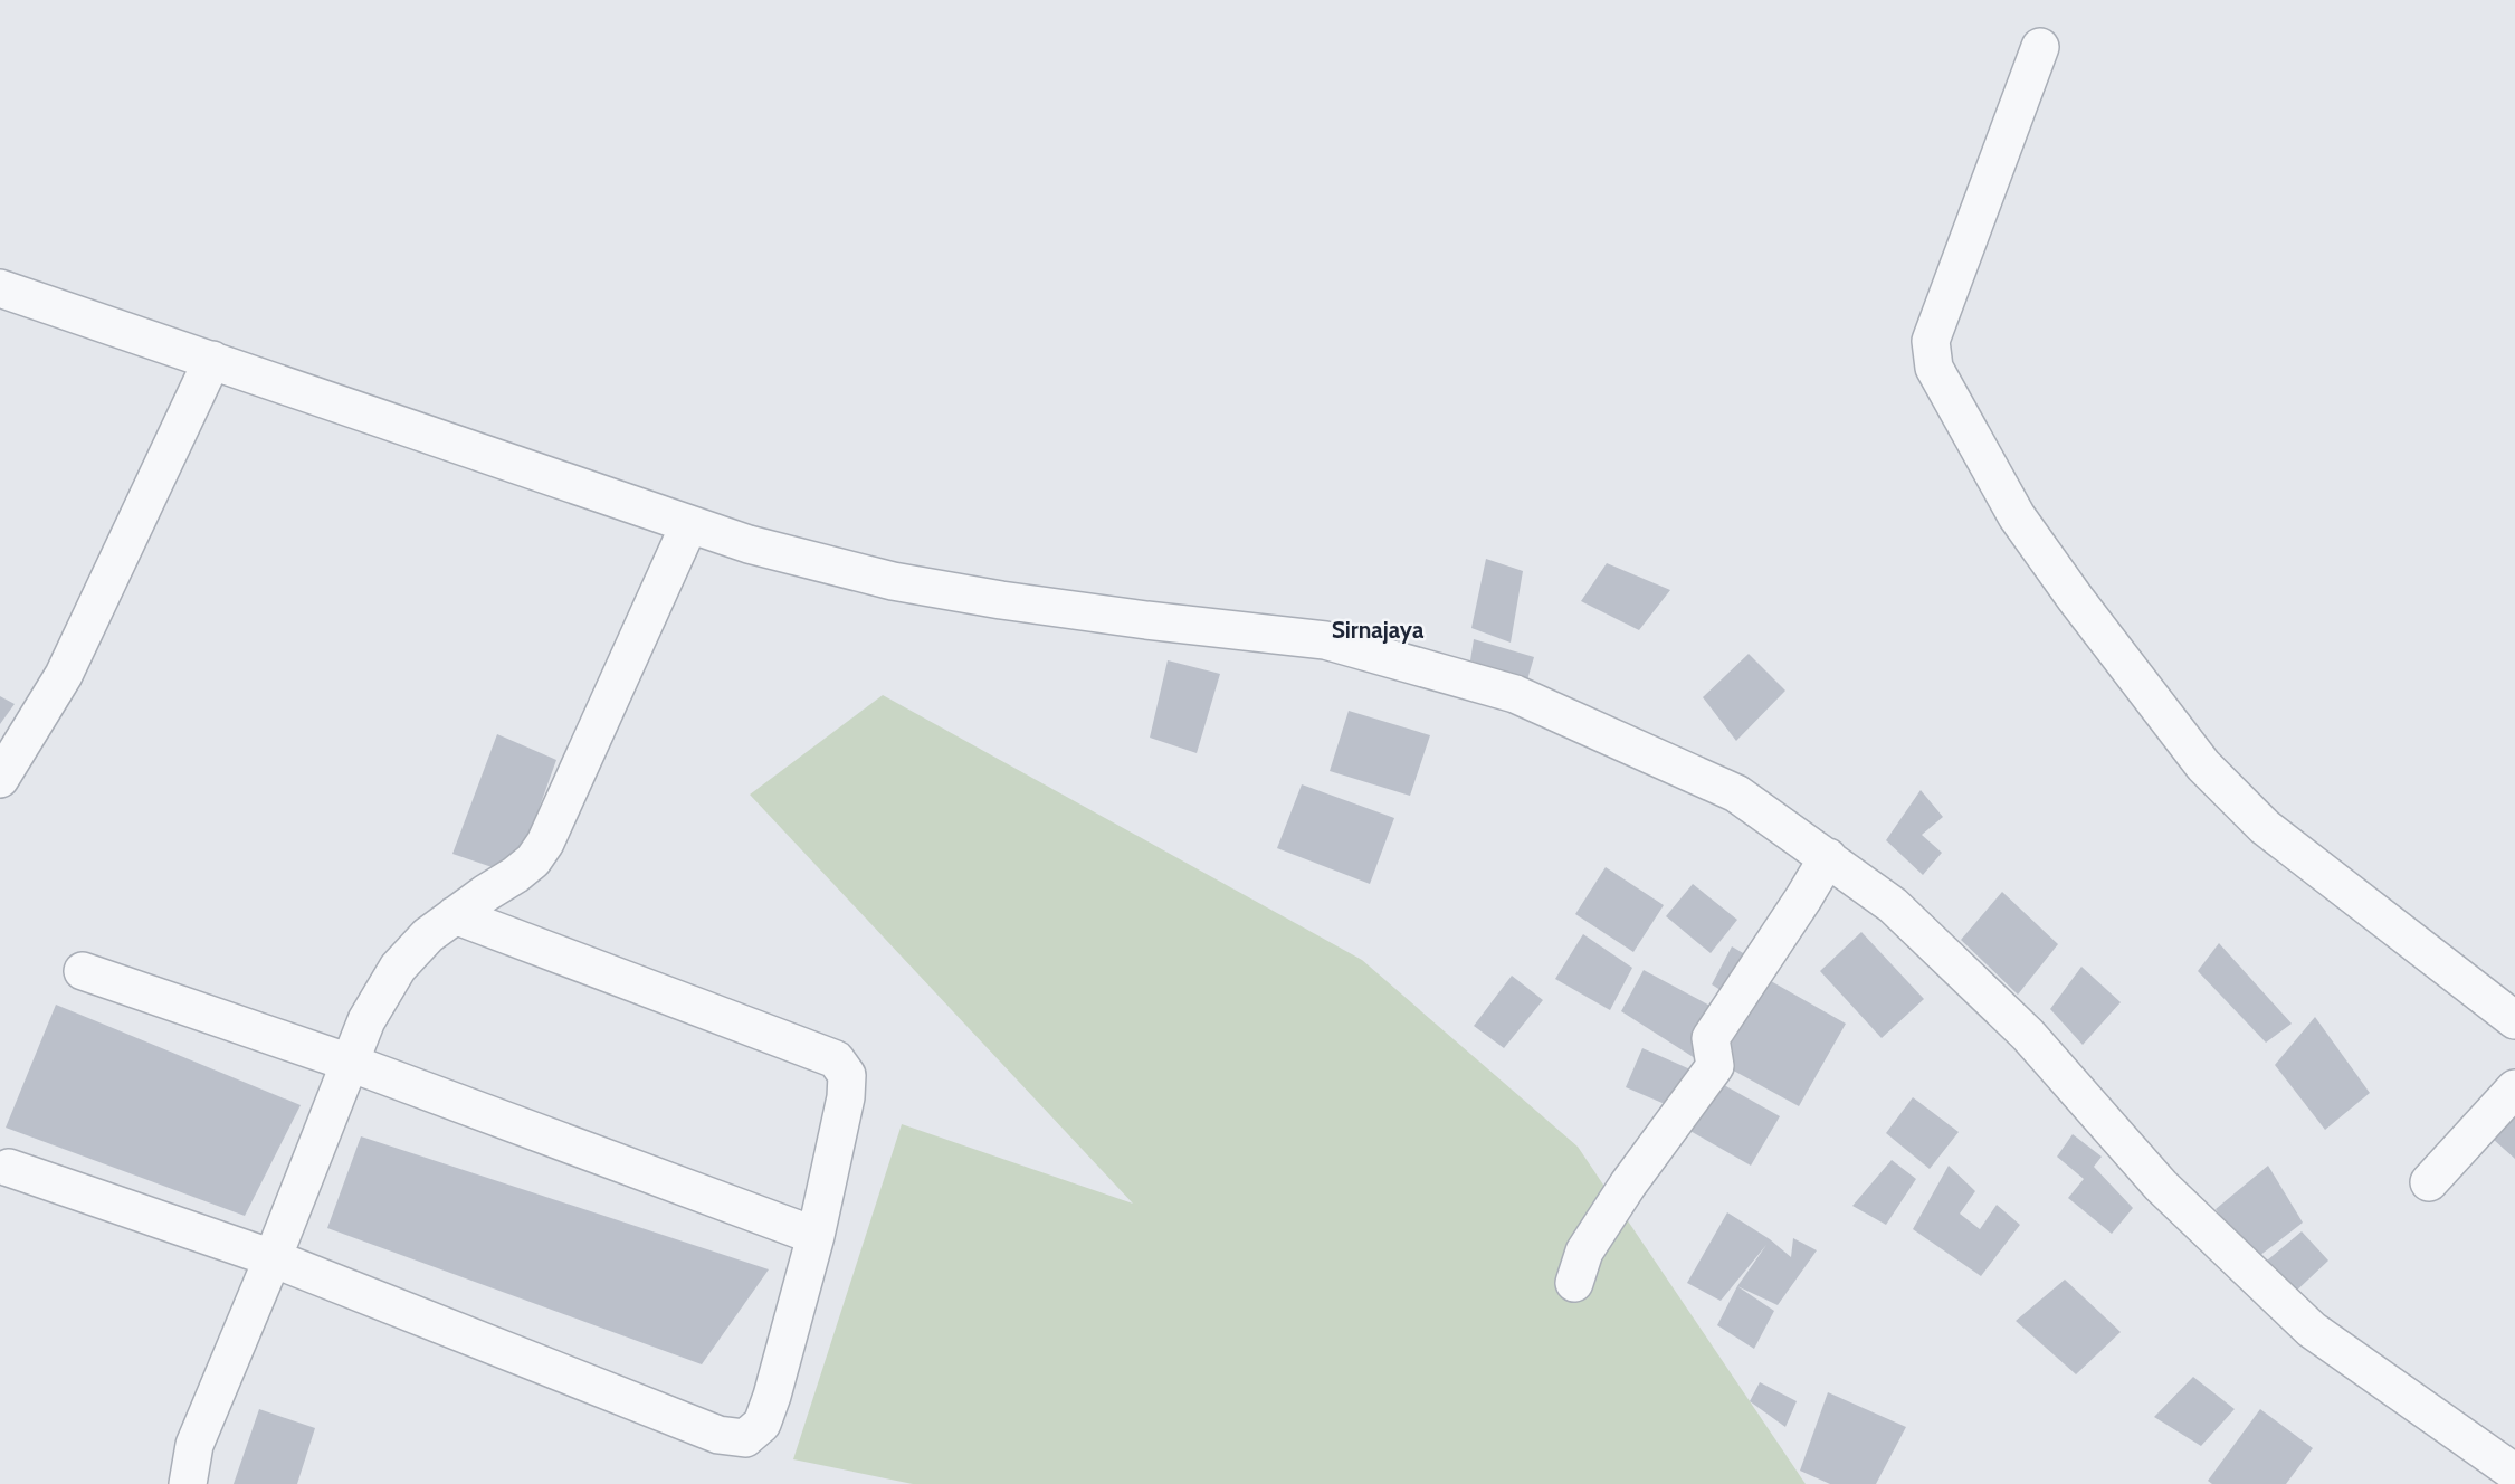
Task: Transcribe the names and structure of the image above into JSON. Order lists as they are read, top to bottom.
{
  "districts": ["Sirnajaya"]
}
